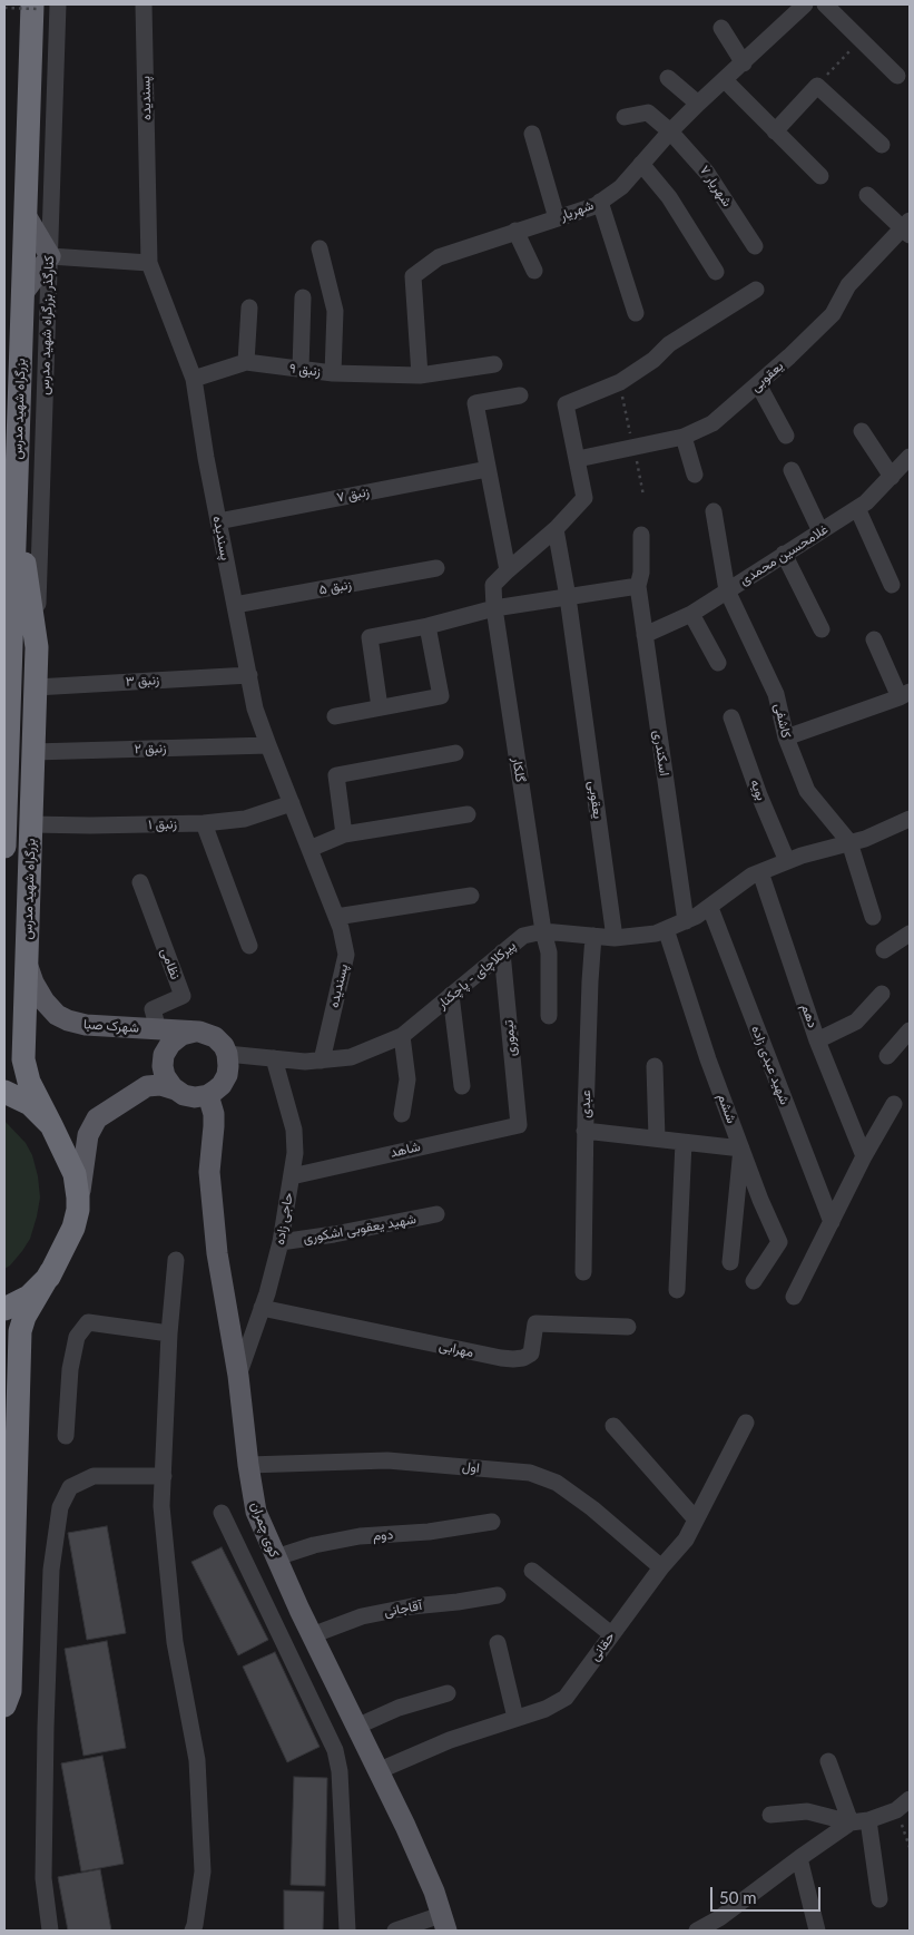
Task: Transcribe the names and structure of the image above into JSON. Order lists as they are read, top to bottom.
{
  "streets": {
    "highway": ["بزرگراه شهید مدرس"],
    "main road": ["شهرک صبا", "کوی چمران"],
    "street": [
      "پسندیده",
      "شهریار ۷",
      "شهریار",
      "کنارگذر بزرگراه شهید مدرس",
      "زنبق ۹",
      "یعقوبی",
      "زنبق ۷",
      "غلامحسین محمدی",
      "زنبق ۵",
      "زنبق ۳",
      "کاشفی",
      "زنبق ۲",
      "اسکندری",
      "گلکار",
      "بویه",
      "زنبق ۱",
      "نظامی",
      "پیرکلاچای - پاچکنار",
      "دهم",
      "تیموری",
      "شهید عبدی زاده",
      "عبدی",
      "ششم",
      "شاهد",
      "حاجی زاده",
      "شهید یعقوبی اشکوری",
      "مهرابی",
      "اول",
      "دوم",
      "آقاجانی",
      "حقانی"
    ]
  },
  "crossings": [
    ["پسندیده", "زنبق ۹"],
    ["پسندیده", "زنبق ۷"],
    ["پسندیده", "زنبق ۵"],
    ["پسندیده", "زنبق ۳"],
    ["پسندیده", "زنبق ۲"],
    ["پسندیده", "زنبق ۱"],
    ["پسندیده", "پیرکلاچای - پاچکنار"],
    ["شهریار ۷", "شهریار"],
    ["شهریار", "زنبق ۹"],
    ["کنارگذر بزرگراه شهید مدرس", "بزرگراه شهید مدرس"],
    ["یعقوبی", "گلکار"],
    ["یعقوبی", "پیرکلاچای - پاچکنار"],
    ["بزرگراه شهید مدرس", "زنبق ۳"],
    ["بزرگراه شهید مدرس", "زنبق ۲"],
    ["بزرگراه شهید مدرس", "زنبق ۱"],
    ["بزرگراه شهید مدرس", "شهرک صبا"],
    ["غلامحسین محمدی", "کاشفی"],
    ["غلامحسین محمدی", "اسکندری"],
    ["کاشفی", "پیرکلاچای - پاچکنار"],
    ["اسکندری", "پیرکلاچای - پاچکنار"],
    ["گلکار", "پیرکلاچای - پاچکنار"],
    ["بویه", "پیرکلاچای - پاچکنار"],
    ["نظامی", "شهرک صبا"],
    ["پیرکلاچای - پاچکنار", "دهم"],
    ["پیرکلاچای - پاچکنار", "شهرک صبا"],
    ["پیرکلاچای - پاچکنار", "تیموری"],
    ["پیرکلاچای - پاچکنار", "شهید عبدی زاده"],
    ["پیرکلاچای - پاچکنار", "عبدی"],
    ["پیرکلاچای - پاچکنار", "ششم"],
    ["پیرکلاچای - پاچکنار", "حاجی زاده"],
    ["پیرکلاچای - پاچکنار", "کوی چمران"],
    ["شهرک صبا", "کوی چمران"],
    ["تیموری", "شاهد"],
    ["شاهد", "حاجی زاده"],
    ["حاجی زاده", "شهید یعقوبی اشکوری"],
    ["حاجی زاده", "مهرابی"],
    ["حاجی زاده", "کوی چمران"],
    ["اول", "کوی چمران"],
    ["اول", "حقانی"],
    ["کوی چمران", "دوم"],
    ["کوی چمران", "آقاجانی"],
    ["کوی چمران", "حقانی"]
  ],
  "scale_bar": "50 m"
}
